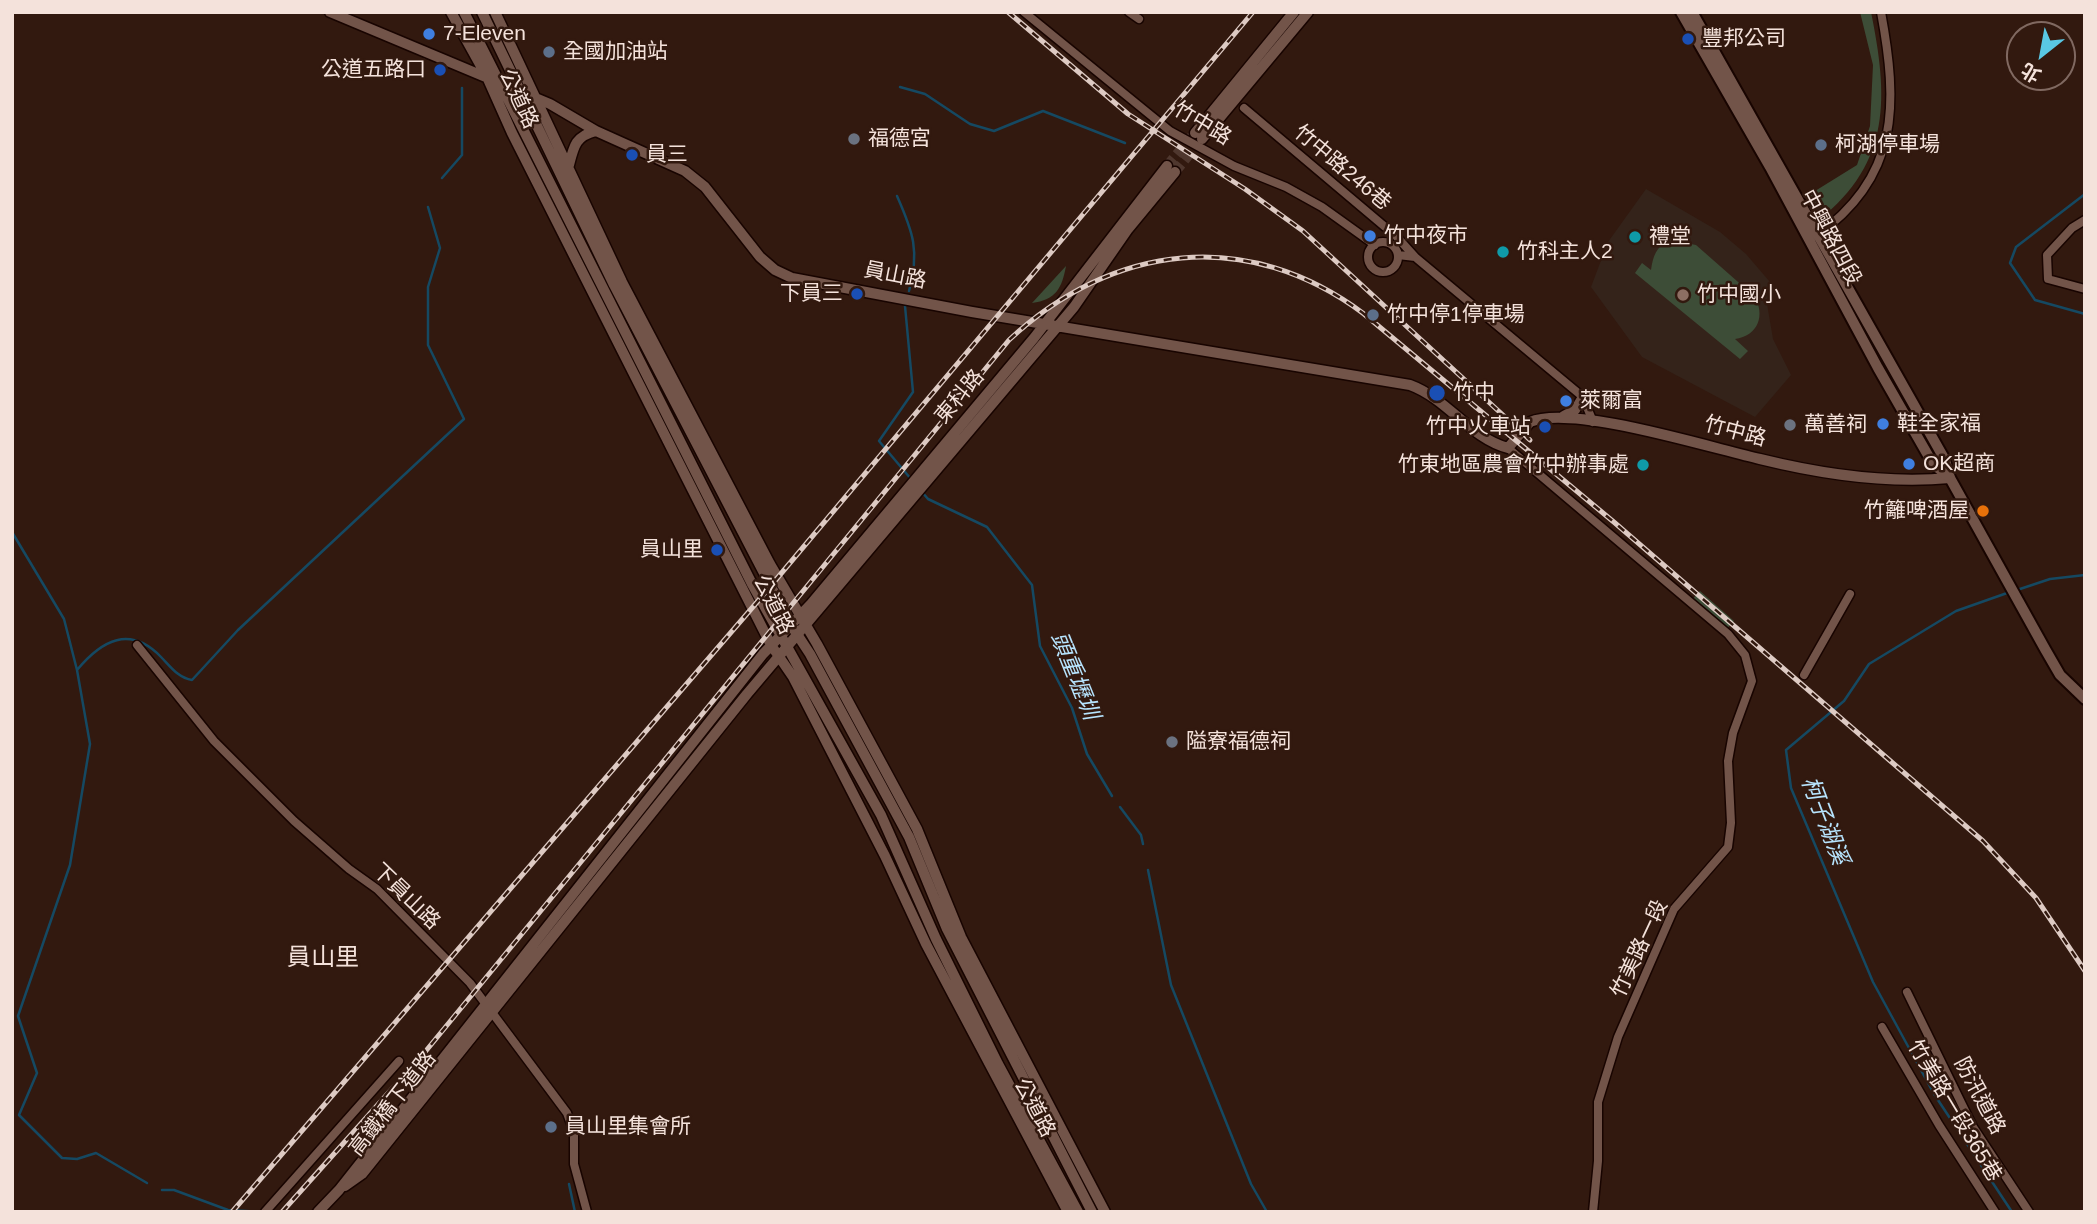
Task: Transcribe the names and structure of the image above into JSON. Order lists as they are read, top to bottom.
{
  "streets": {
    "main road": ["中興路四段"],
    "street": [
      "公道路",
      "竹中路",
      "竹中路246巷",
      "員山路",
      "東科路",
      "下員山路",
      "竹美路一段",
      "防汛道路",
      "高鐵橋下道路",
      "竹美路一段365巷"
    ]
  },
  "crossings": [
    ["公道路", "員山路"],
    ["公道路", "東科路"],
    ["公道路", "高鐵橋下道路"],
    ["竹中路", "中興路四段"],
    ["竹中路", "員山路"],
    ["竹中路", "竹美路一段"],
    ["員山路", "東科路"],
    ["員山路", "竹美路一段"],
    ["東科路", "高鐵橋下道路"],
    ["下員山路", "高鐵橋下道路"]
  ],
  "districts": ["員山里"],
  "water": ["頭重壢圳", "柯子湖溪"],
  "places": [
    "7-Eleven",
    "豐邦公司",
    "全國加油站",
    "公道五路口",
    "福德宮",
    "柯湖停車場",
    "員三",
    "竹中夜市",
    "禮堂",
    "竹科主人2",
    "下員三",
    "竹中國小",
    "竹中停1停車場",
    "竹中",
    "萊爾富",
    "鞋全家福",
    "萬善祠",
    "竹中火車站",
    "OK超商",
    "竹東地區農會竹中辦事處",
    "竹籬啤酒屋",
    "員山里",
    "隘寮福德祠",
    "員山里集會所"
  ],
  "north": "bottom left"
}
